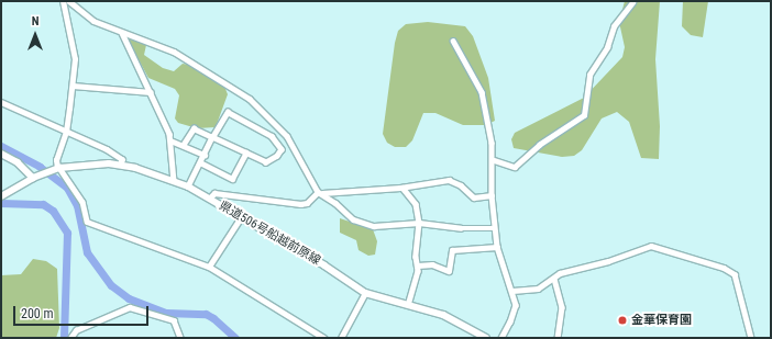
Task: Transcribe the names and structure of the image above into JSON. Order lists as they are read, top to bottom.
{
  "streets": {
    "main road": ["県道506号船越前原線"]
  },
  "places": ["金華保育園"],
  "scale_bar": "200 m",
  "north": "top"
}
